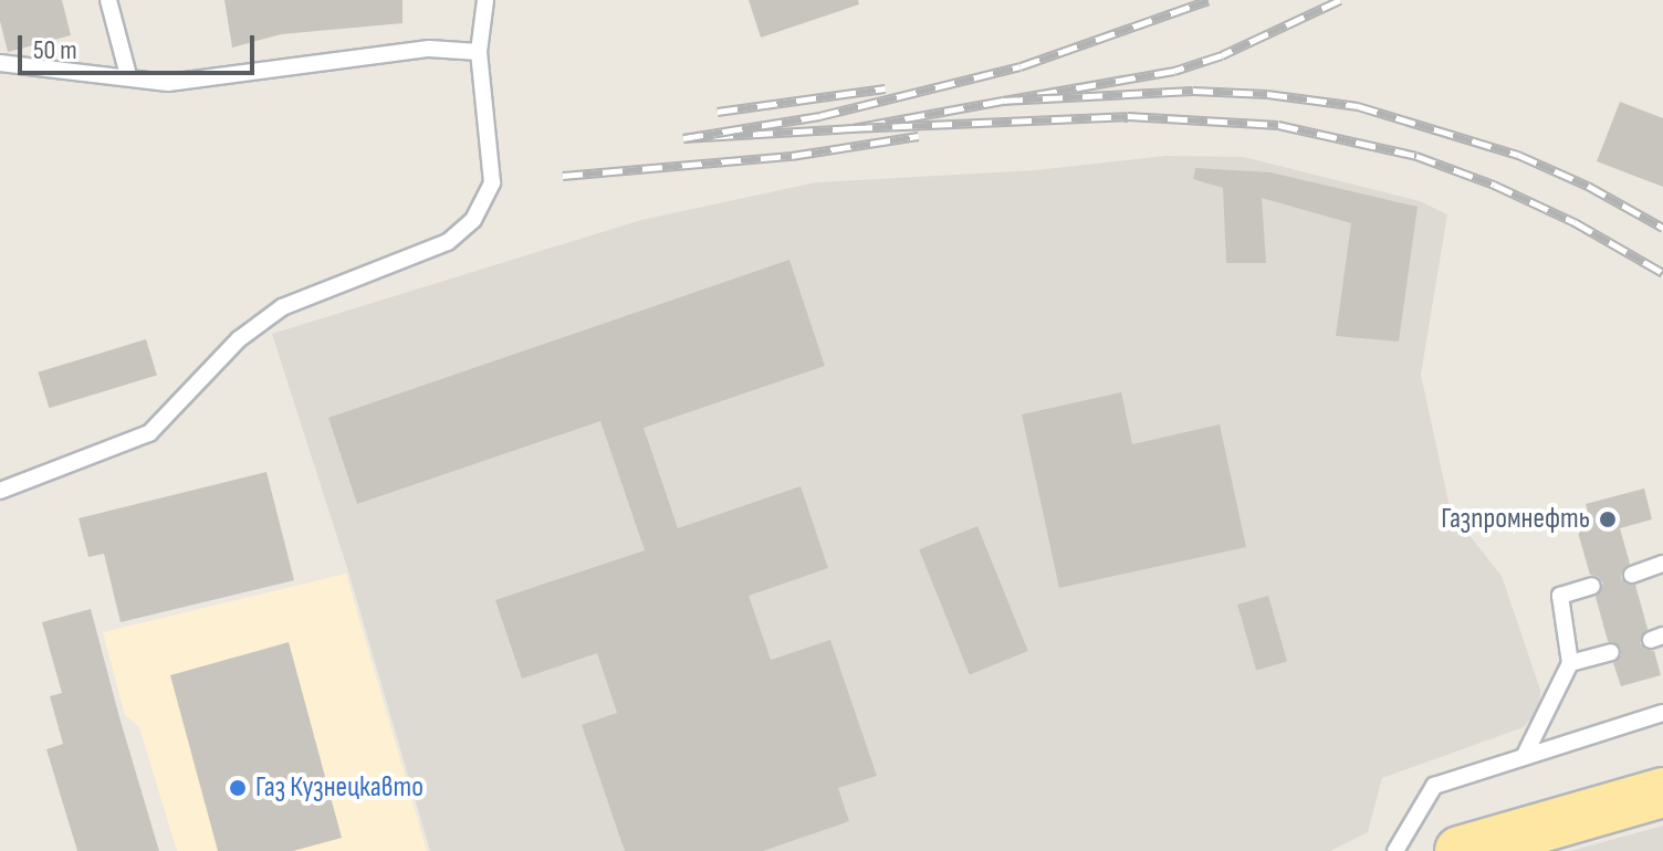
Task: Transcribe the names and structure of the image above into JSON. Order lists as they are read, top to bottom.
{
  "places": ["Газпромнефть", "Газ Кузнецкавто"],
  "scale_bar": "50 m"
}
